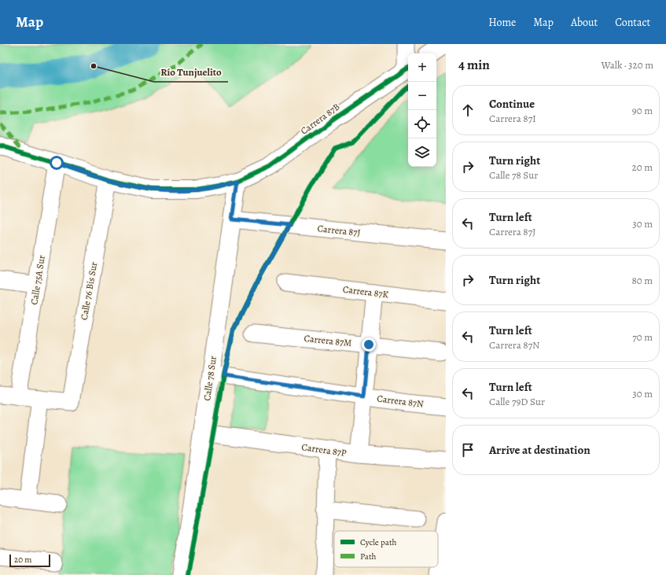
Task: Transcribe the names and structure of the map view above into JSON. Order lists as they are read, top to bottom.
{
  "streets": {
    "street": [
      "Carrera 87B",
      "Carrera 87J",
      "Calle 75A Sur",
      "Calle 76 Bis Sur",
      "Carrera 87K",
      "Carrera 87M",
      "Calle 78 Sur",
      "Carrera 87N",
      "Carrera 87P"
    ]
  },
  "crossings": [
    ["Carrera 87B", "Calle 75A Sur"],
    ["Carrera 87B", "Calle 76 Bis Sur"],
    ["Carrera 87B", "Calle 78 Sur"],
    ["Carrera 87J", "Calle 78 Sur"],
    ["Calle 78 Sur", "Carrera 87P"]
  ],
  "places": ["Río Tunjuelito"],
  "legend": ["Cycle path", "Path"],
  "scale_bar": "20 m",
  "page": {
    "header": "Map",
    "nav": [
      "Home",
      "Map",
      "About",
      "Contact"
    ],
    "heading": ["4 min", "Walk · 320 m"],
    "map_buttons": ["+", "−"],
    "list": [
      ["Continue", "Carrera 87I", "90 m"],
      ["Turn right", "Calle 78 Sur", "20 m"],
      ["Turn left", "Carrera 87J", "30 m"],
      ["Turn right", "80 m"],
      ["Turn left", "Carrera 87N", "70 m"],
      ["Turn left", "Calle 79D Sur", "30 m"],
      "Arrive at destination"
    ],
    "scale": "20 m"
  }
}
